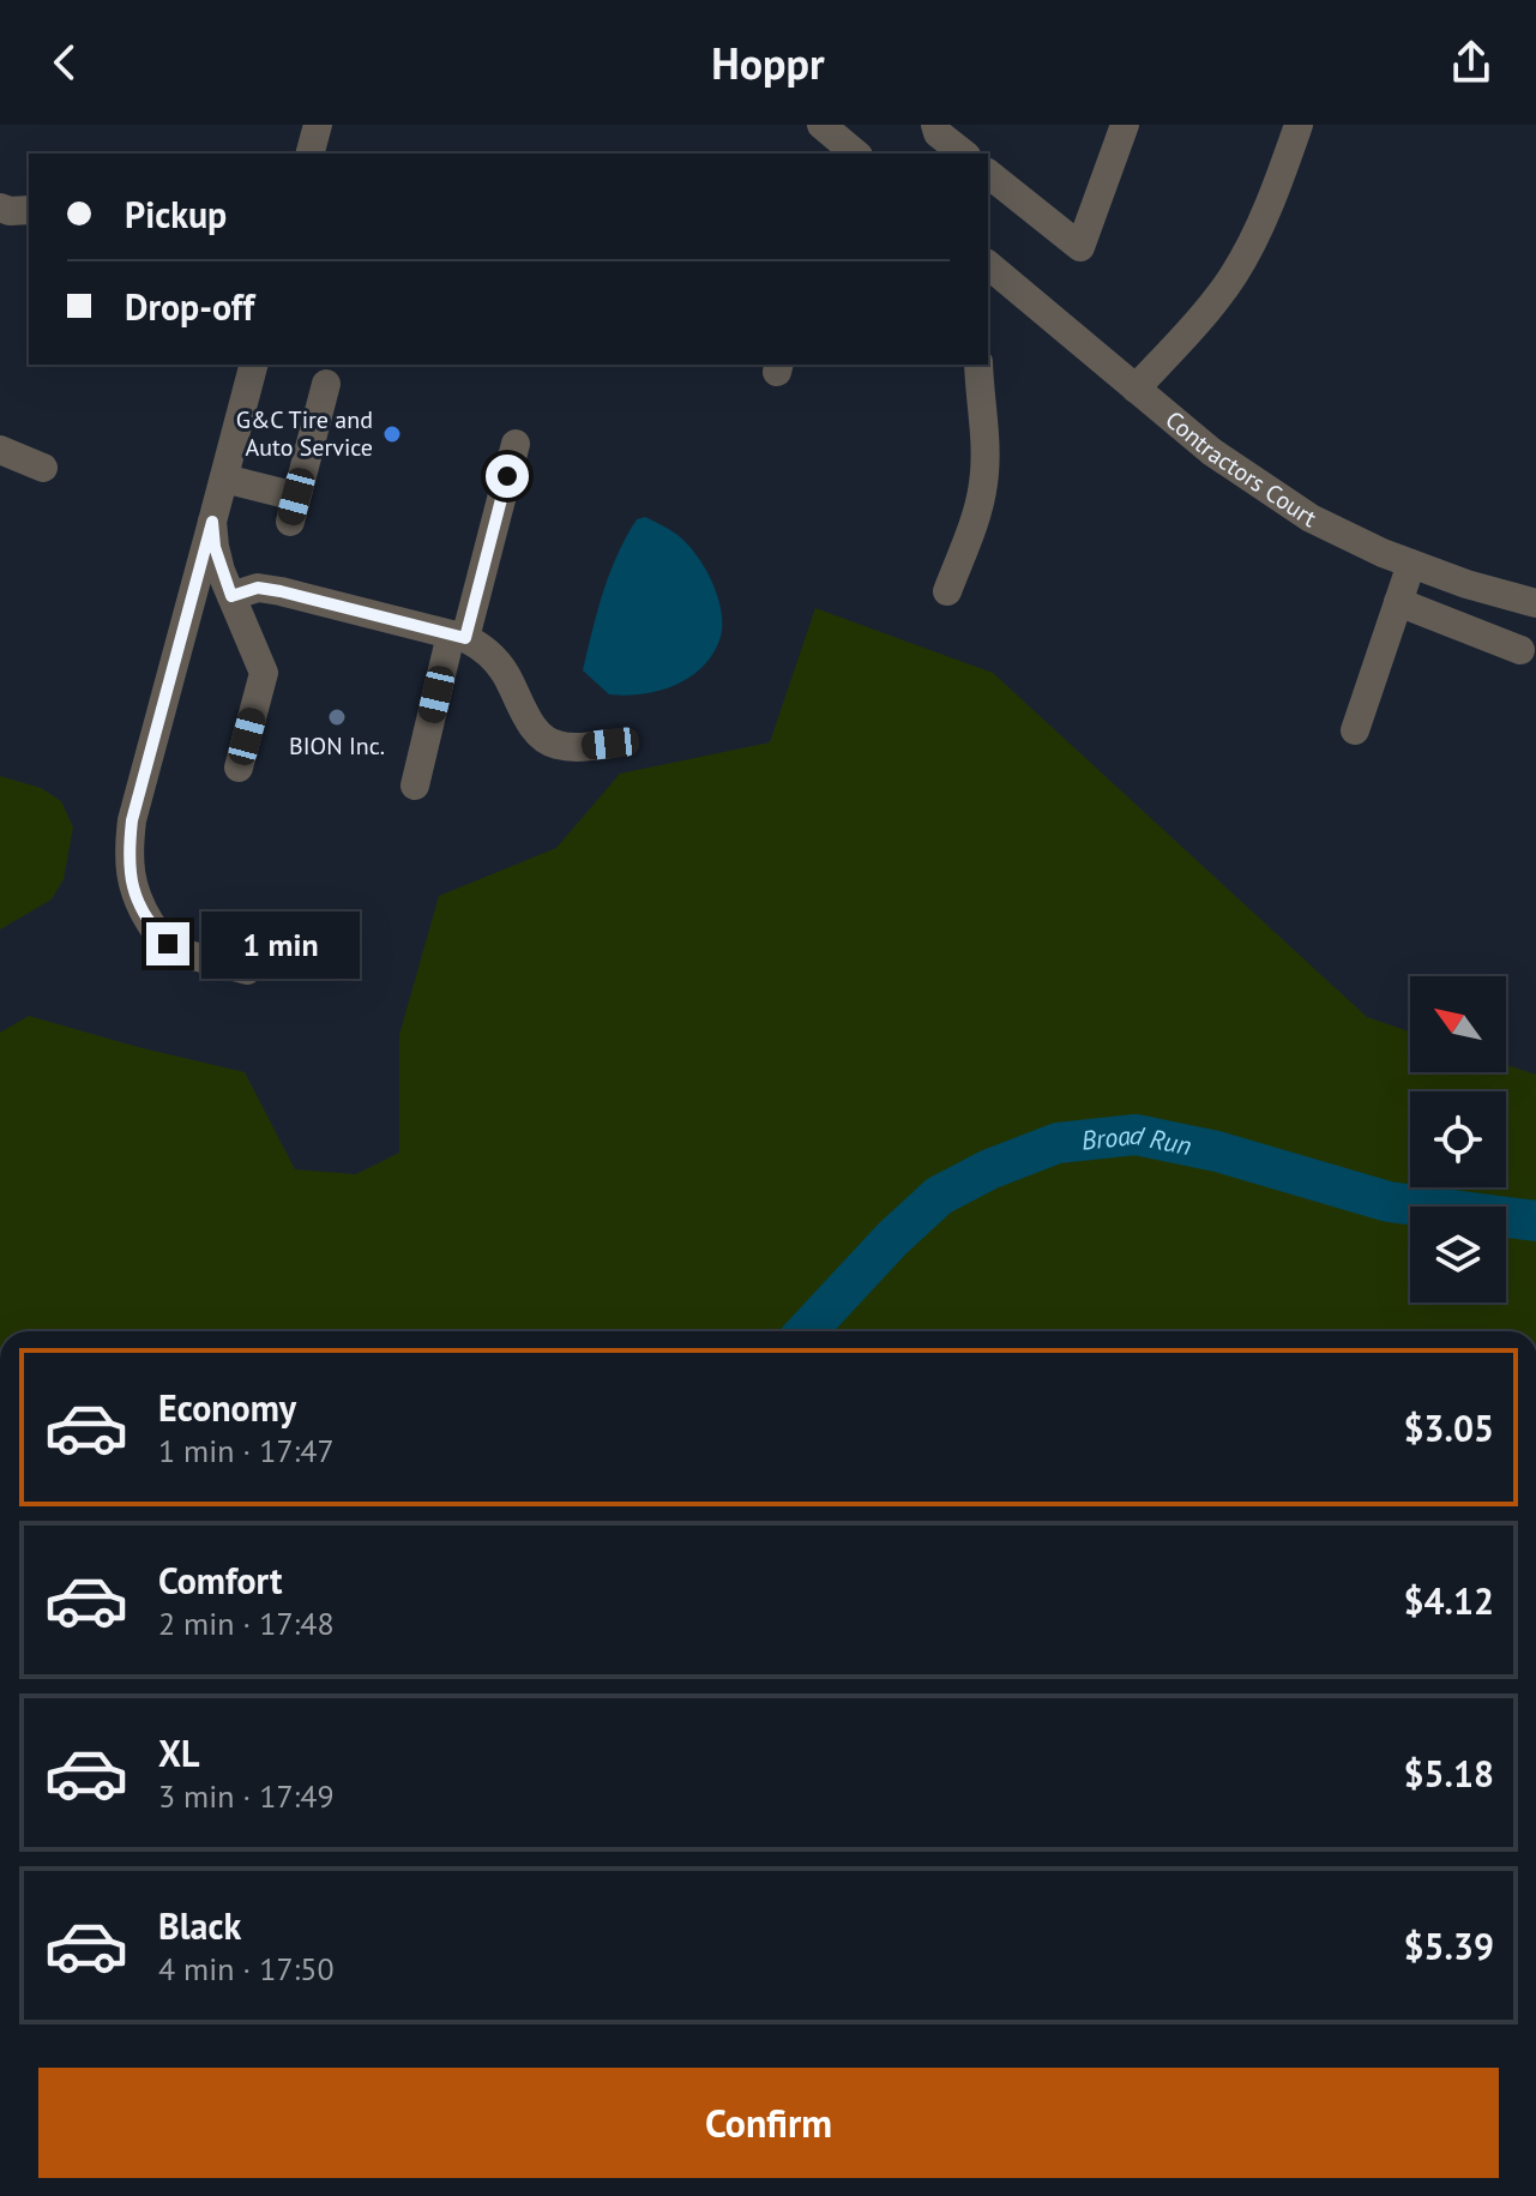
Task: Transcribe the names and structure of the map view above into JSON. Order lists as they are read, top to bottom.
{
  "streets": {
    "street": ["Contractors Court"]
  },
  "water": ["Broad Run"],
  "places": ["G&C Tire and Auto Service", "BION Inc."],
  "north": "top left",
  "page": {
    "header": "Hoppr",
    "banner": ["Pickup", "Drop-off"],
    "bubble": "1 min",
    "list": [
      {
        "name": "Economy",
        "note": "1 min · 17:47",
        "value": "$3.05"
      },
      {
        "name": "Comfort",
        "note": "2 min · 17:48",
        "value": "$4.12"
      },
      {
        "name": "XL",
        "note": "3 min · 17:49",
        "value": "$5.18"
      },
      {
        "name": "Black",
        "note": "4 min · 17:50",
        "value": "$5.39"
      }
    ],
    "buttons": "Confirm"
  }
}
